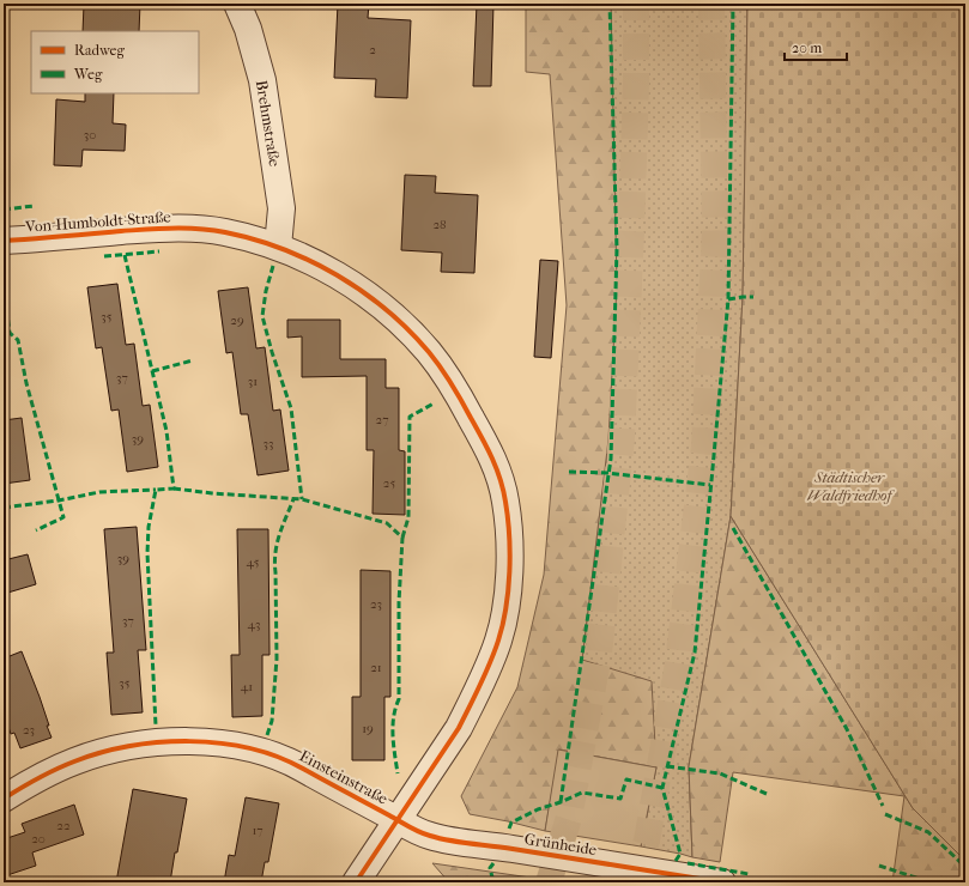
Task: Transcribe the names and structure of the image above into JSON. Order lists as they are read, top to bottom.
{
  "streets": {
    "street": [
      "Brehmstraße",
      "Von-Humboldt-Straße",
      "Einsteinstraße",
      "Grünheide"
    ]
  },
  "crossings": [
    ["Brehmstraße", "Von-Humboldt-Straße"],
    ["Von-Humboldt-Straße", "Einsteinstraße"],
    ["Von-Humboldt-Straße", "Grünheide"],
    ["Einsteinstraße", "Grünheide"]
  ],
  "parks": ["Städtischer Waldfriedhof"],
  "house_numbers": [
    "2",
    "30",
    "28",
    "35",
    "29",
    "37",
    "31",
    "27",
    "39",
    "33",
    "25",
    "39",
    "45",
    "23",
    "37",
    "43",
    "21",
    "35",
    "41",
    "19",
    "23",
    "22",
    "17",
    "20"
  ],
  "legend": ["Radweg", "Weg"],
  "scale_bar": "20 m"
}
